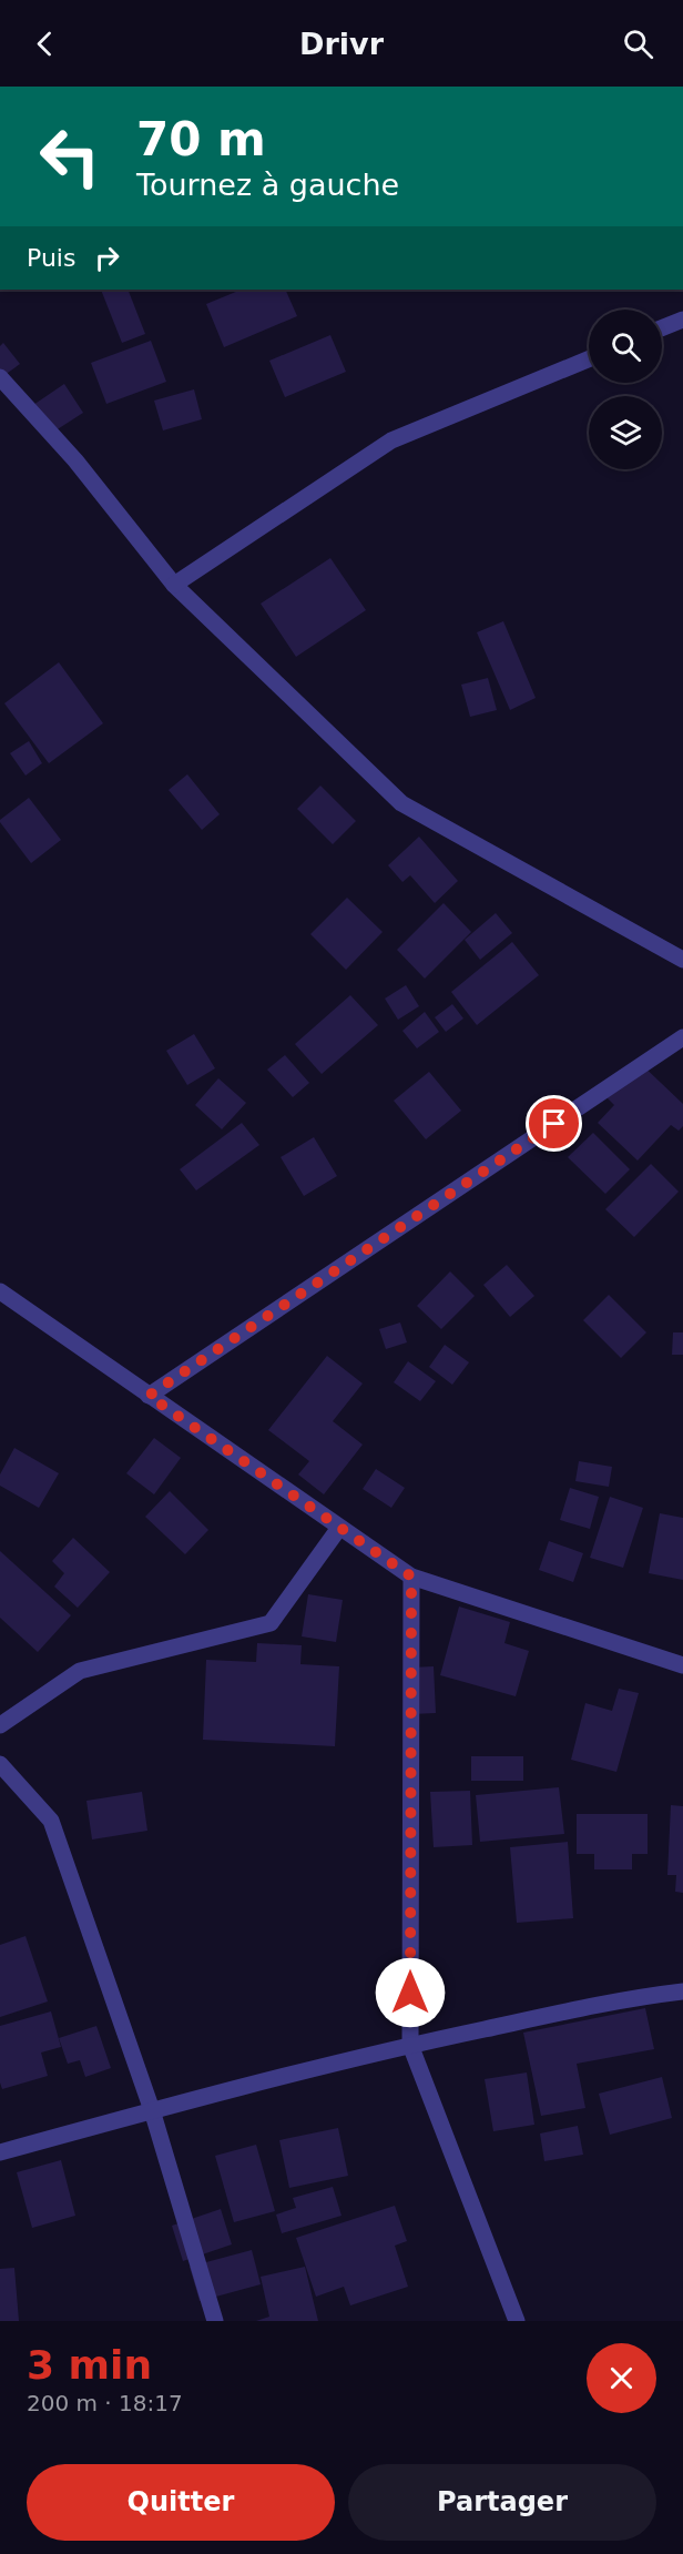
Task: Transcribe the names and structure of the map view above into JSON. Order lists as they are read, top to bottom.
{
  "page": {
    "header": "Drivr",
    "turn": ["70 m", "Tournez à gauche"],
    "then": "Puis",
    "heading": ["3 min", "200 m · 18:17"],
    "buttons": ["Quitter", "Partager"]
  }
}
